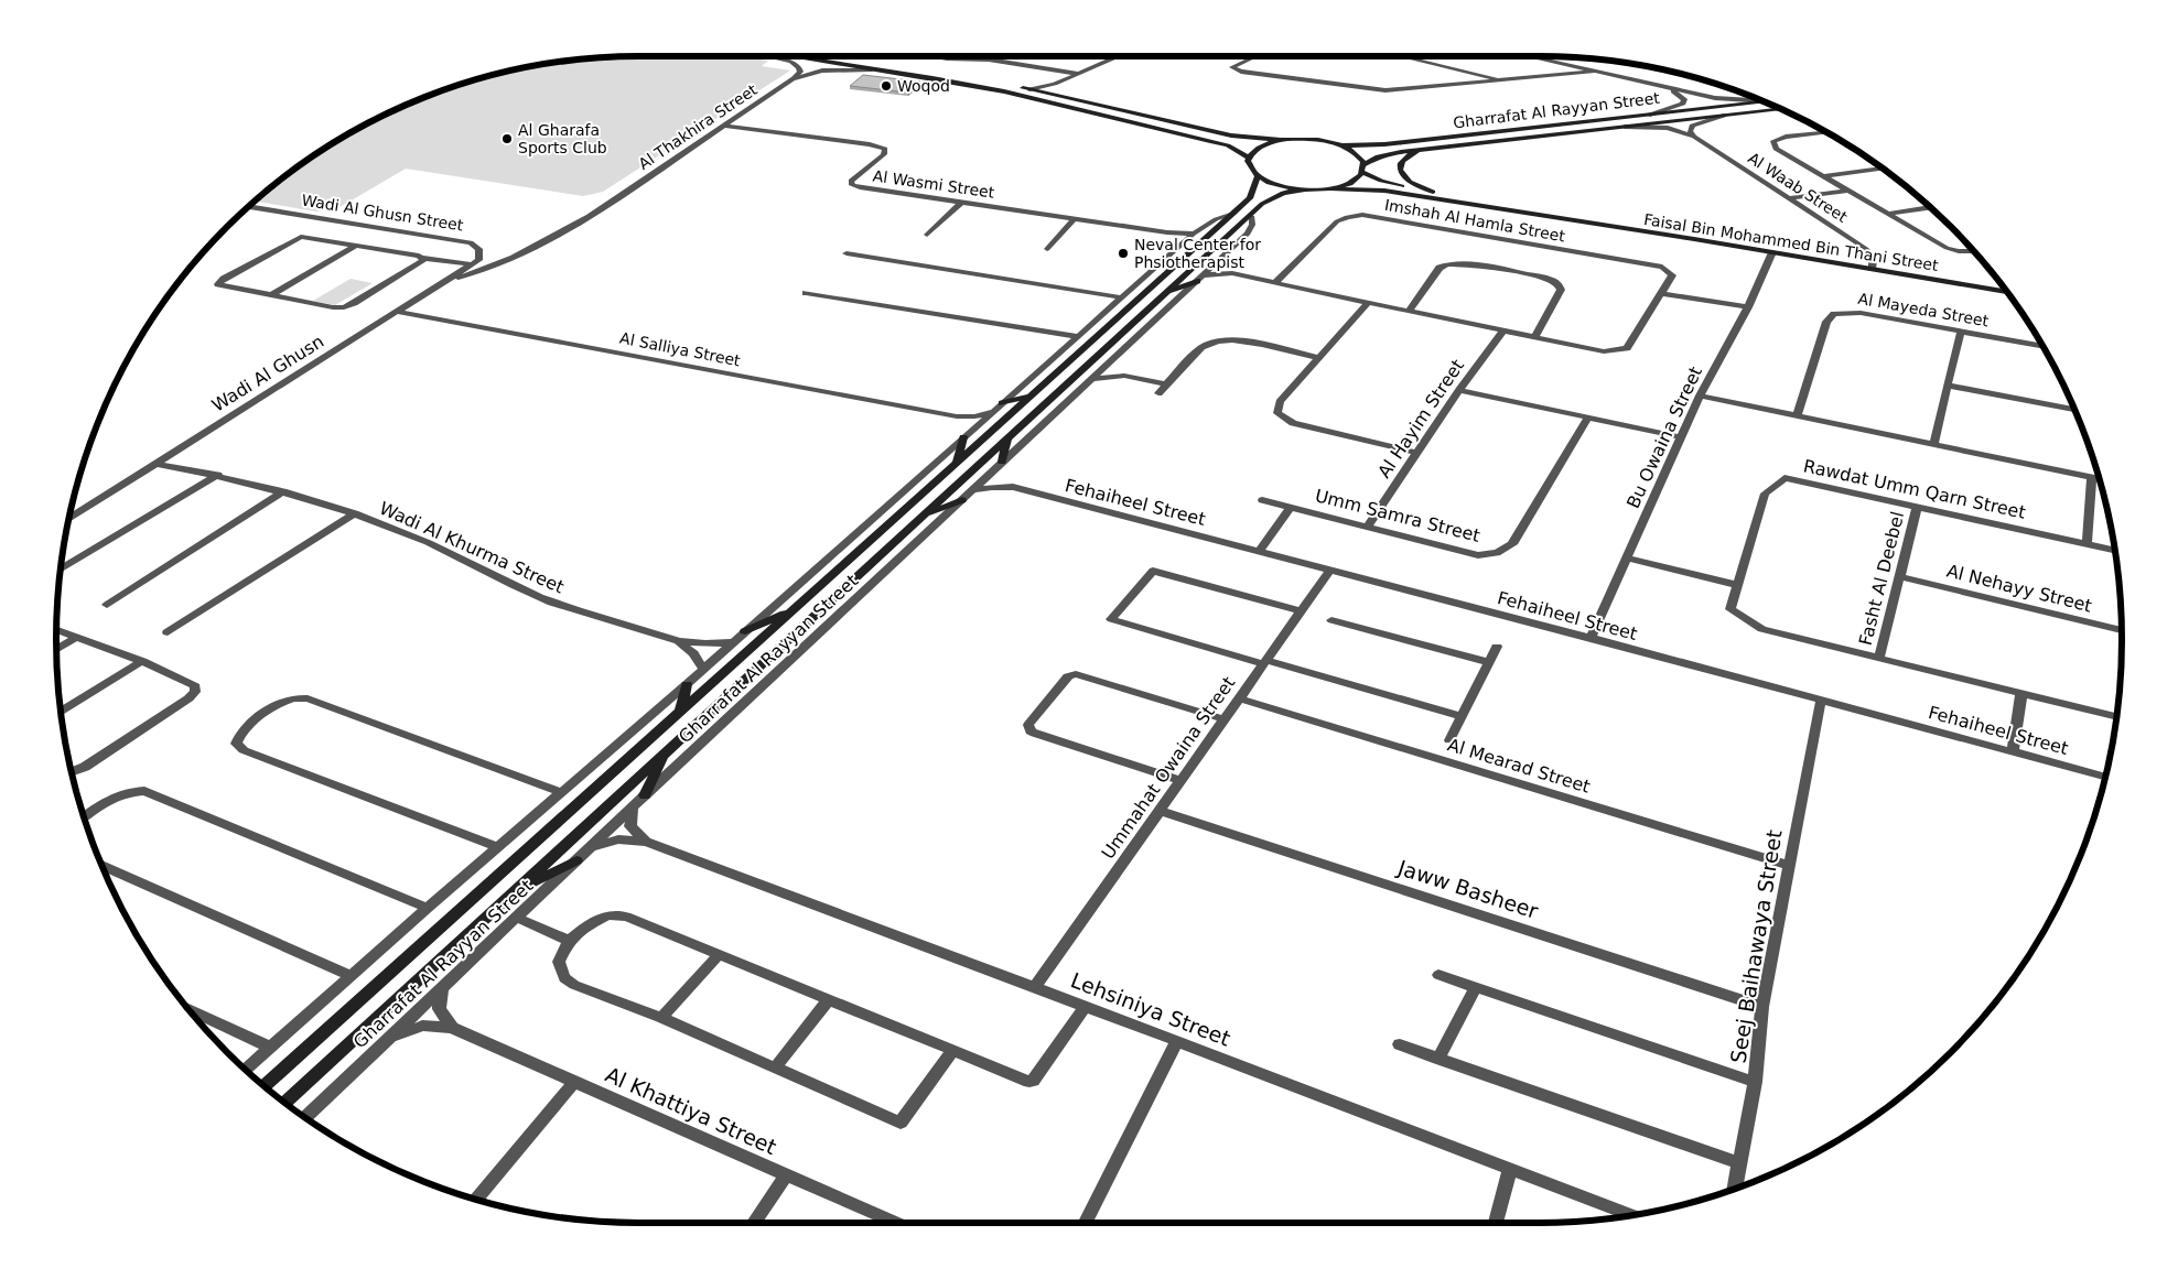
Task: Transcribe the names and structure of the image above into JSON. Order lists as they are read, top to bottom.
{
  "streets": {
    "main road": ["Gharrafat Al Rayyan Street", "Faisal Bin Mohammed Bin Thani Street"],
    "street": [
      "Al Thakhira Street",
      "Al Wasmi Street",
      "Al Waab Street",
      "Wadi Al Ghusn Street",
      "Imshah Al Hamla Street",
      "Al Mayeda Street",
      "Al Salliya Street",
      "Wadi Al Ghusn",
      "Al Hayim Street",
      "Bu Owaina Street",
      "Rawdat Umm Qarn Street",
      "Fehaiheel Street",
      "Umm Samra Street",
      "Wadi Al Khurma Street",
      "Fasht Al Deebel",
      "Al Nehayy Street",
      "Al Mearad Street",
      "Ummahat Owaina Street",
      "Jaww Basheer",
      "Seej Baihawaya Street",
      "Lehsiniya Street",
      "Al Khattiya Street"
    ]
  },
  "crossings": [
    ["Gharrafat Al Rayyan Street", "Al Wasmi Street"],
    ["Gharrafat Al Rayyan Street", "Al Waab Street"],
    ["Gharrafat Al Rayyan Street", "Imshah Al Hamla Street"],
    ["Gharrafat Al Rayyan Street", "Al Salliya Street"],
    ["Gharrafat Al Rayyan Street", "Fehaiheel Street"],
    ["Gharrafat Al Rayyan Street", "Wadi Al Khurma Street"],
    ["Gharrafat Al Rayyan Street", "Lehsiniya Street"],
    ["Gharrafat Al Rayyan Street", "Al Khattiya Street"],
    ["Al Thakhira Street", "Al Wasmi Street"],
    ["Al Waab Street", "Faisal Bin Mohammed Bin Thani Street"],
    ["Imshah Al Hamla Street", "Al Hayim Street"],
    ["Faisal Bin Mohammed Bin Thani Street", "Bu Owaina Street"],
    ["Al Salliya Street", "Wadi Al Ghusn"],
    ["Wadi Al Ghusn", "Wadi Al Khurma Street"],
    ["Al Hayim Street", "Umm Samra Street"],
    ["Bu Owaina Street", "Fehaiheel Street"],
    ["Rawdat Umm Qarn Street", "Fasht Al Deebel"],
    ["Fehaiheel Street", "Umm Samra Street"],
    ["Fehaiheel Street", "Ummahat Owaina Street"],
    ["Fehaiheel Street", "Seej Baihawaya Street"],
    ["Fasht Al Deebel", "Al Nehayy Street"],
    ["Al Mearad Street", "Ummahat Owaina Street"],
    ["Al Mearad Street", "Seej Baihawaya Street"],
    ["Ummahat Owaina Street", "Jaww Basheer"],
    ["Ummahat Owaina Street", "Lehsiniya Street"],
    ["Jaww Basheer", "Seej Baihawaya Street"]
  ],
  "places": ["Woqod", "Al Gharafa Sports Club", "Neval Center for Phsiotherapist"]
}
